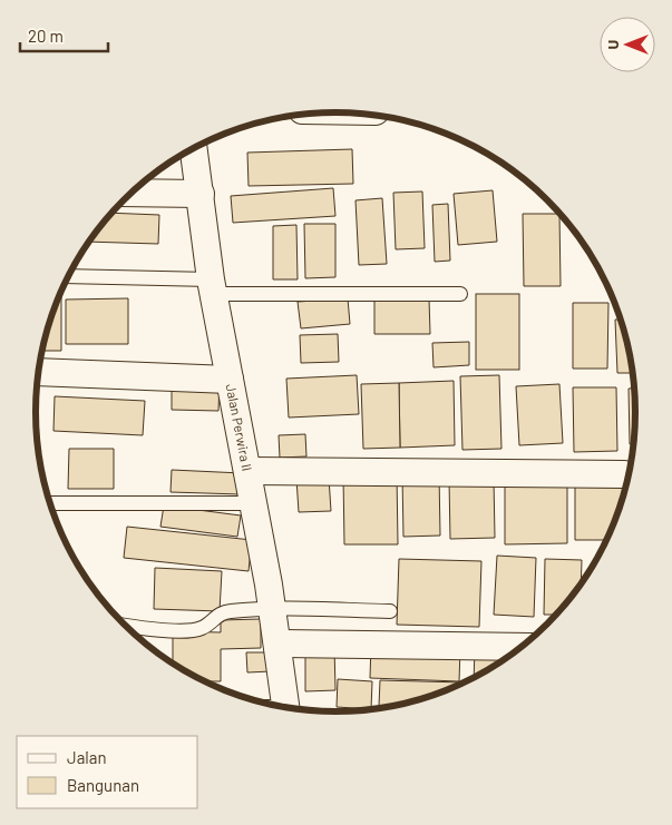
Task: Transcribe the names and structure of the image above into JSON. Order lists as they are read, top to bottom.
{
  "streets": {
    "street": ["Jalan Perwira II"]
  },
  "legend": ["Jalan", "Bangunan"],
  "scale_bar": "20 m",
  "north": "left"
}
